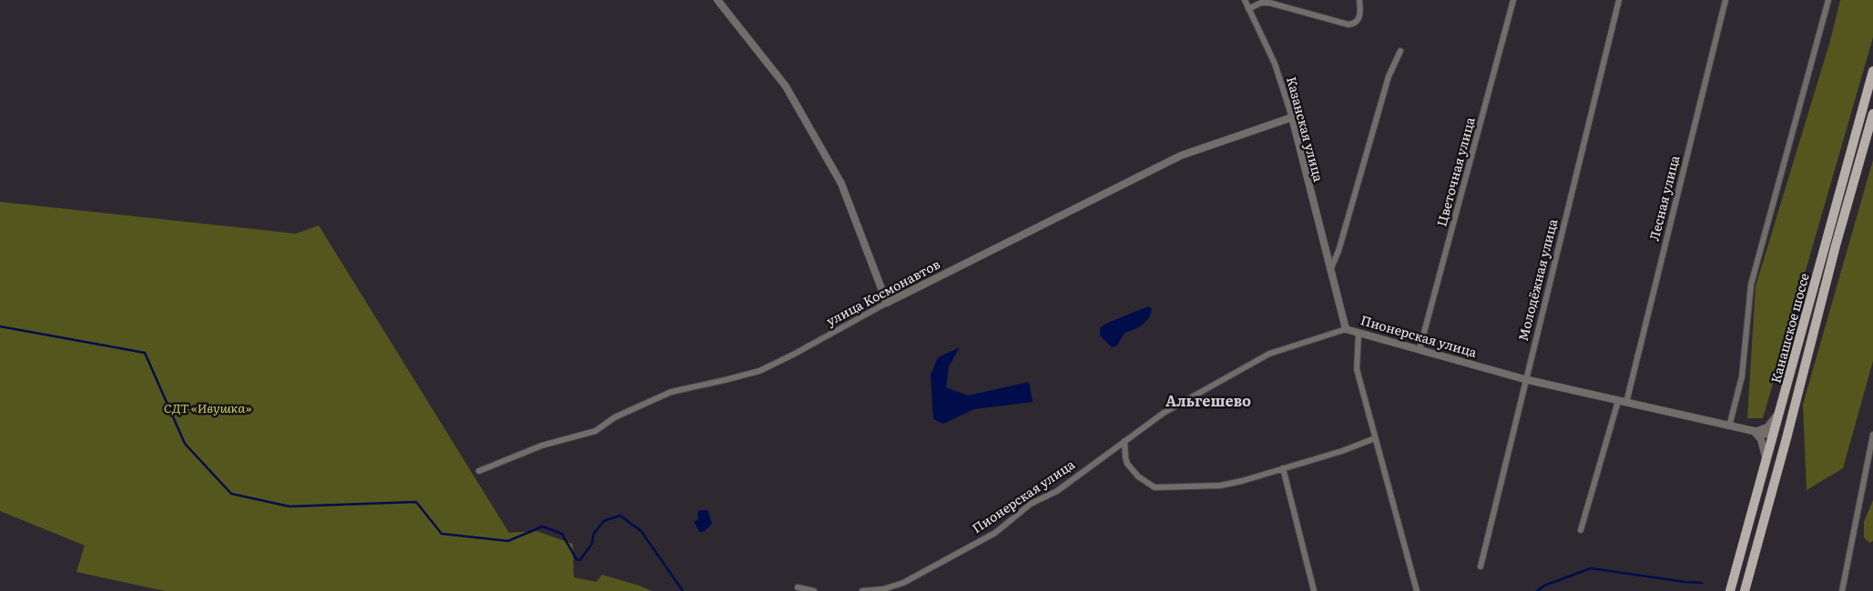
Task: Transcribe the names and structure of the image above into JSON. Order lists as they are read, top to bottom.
{
  "streets": {
    "main road": ["Канашское шоссе", "Пионерская улица"],
    "street": [
      "Казанская улица",
      "Цветочная улица",
      "Лесная улица",
      "Молодёжная улица",
      "улица Космонавтов"
    ]
  },
  "crossings": [
    ["Казанская улица", "улица Космонавтов"],
    ["Казанская улица", "Пионерская улица"],
    ["Цветочная улица", "Пионерская улица"],
    ["Лесная улица", "Пионерская улица"],
    ["Молодёжная улица", "Пионерская улица"],
    ["Канашское шоссе", "Пионерская улица"]
  ],
  "districts": ["Альгешево"],
  "parks": ["СДТ «Ивушка»"]
}
